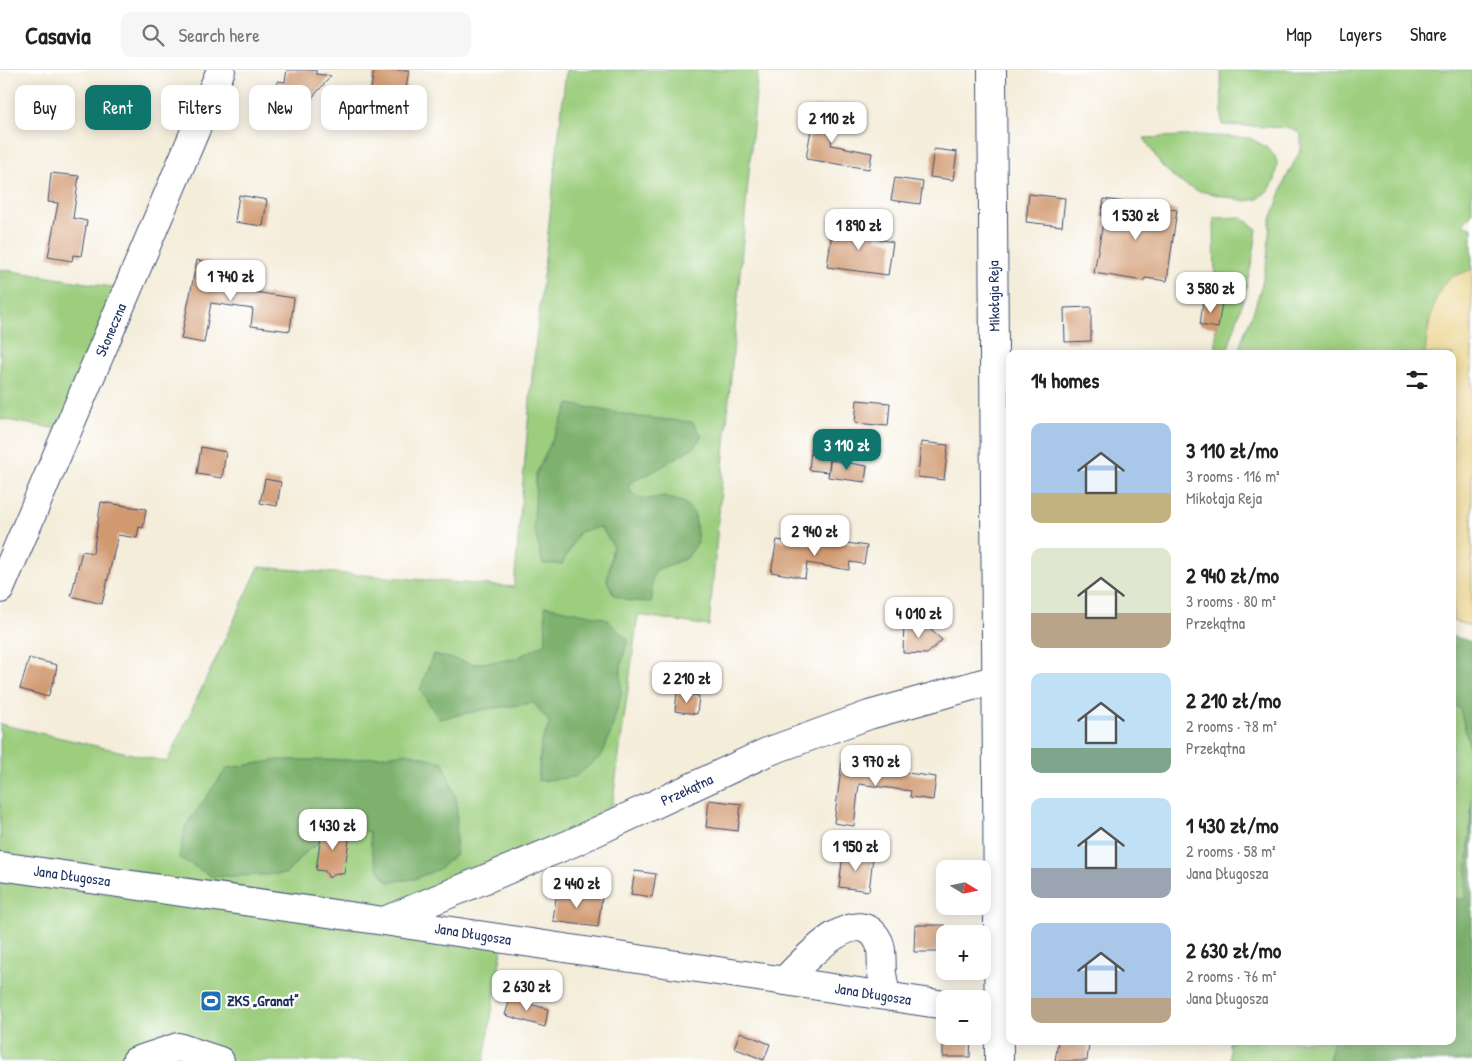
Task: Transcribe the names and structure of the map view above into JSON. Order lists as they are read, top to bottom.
{
  "streets": {
    "street": [
      "Mikołaja Reja",
      "Słoneczna",
      "Przekątna",
      "Jana Długosza"
    ]
  },
  "crossings": [
    ["Mikołaja Reja", "Przekątna"],
    ["Przekątna", "Jana Długosza"]
  ],
  "places": {
    "sports": ["ZKS „Granat”"]
  },
  "north": "right",
  "page": {
    "header": "Casavia",
    "search": "Search here",
    "nav": ["Map", "Layers", "Share"],
    "chip": [
      "Buy",
      "Rent",
      "Filters",
      "New",
      "Apartment"
    ],
    "price": [
      "2 110 zł",
      "1 530 zł",
      "1 890 zł",
      "1 740 zł",
      "3 580 zł",
      "3 110 zł",
      "2 940 zł",
      "4 010 zł",
      "2 210 zł",
      "3 970 zł",
      "1 430 zł",
      "1 950 zł",
      "2 440 zł",
      "2 630 zł"
    ],
    "heading": "14 homes",
    "list": [
      {
        "name": "3 110 zł/mo",
        "note": "3 rooms · 116 m² · Mikołaja Reja"
      },
      {
        "name": "2 940 zł/mo",
        "note": "3 rooms · 80 m² · Przekątna"
      },
      {
        "name": "2 210 zł/mo",
        "note": "2 rooms · 78 m² · Przekątna"
      },
      {
        "name": "1 430 zł/mo",
        "note": "2 rooms · 58 m² · Jana Długosza"
      },
      {
        "name": "2 630 zł/mo",
        "note": "2 rooms · 76 m² · Jana Długosza"
      }
    ],
    "map_buttons": ["+", "−"]
  }
}
